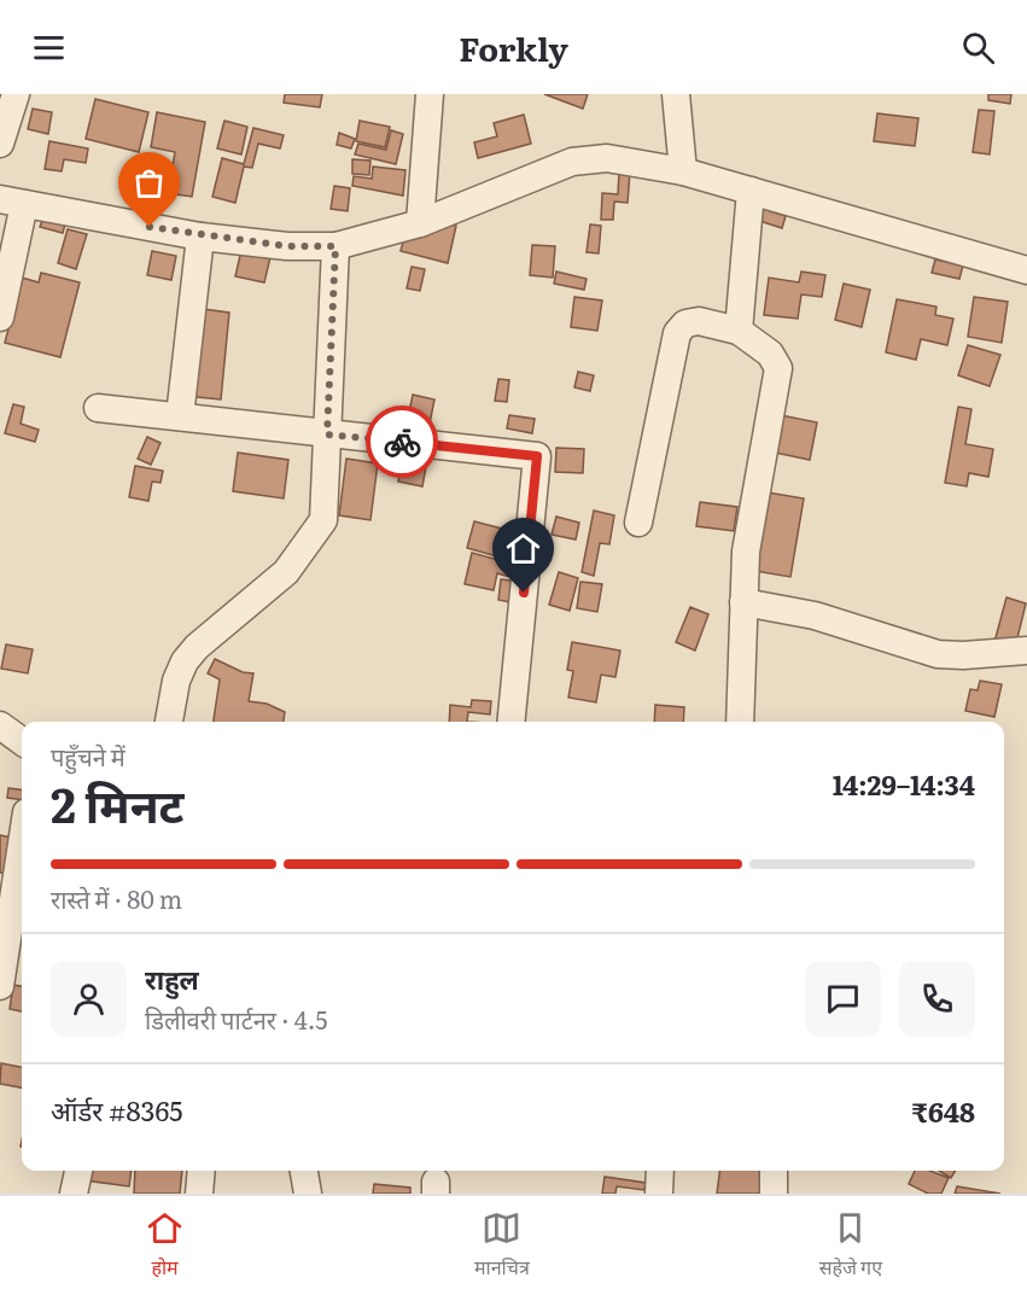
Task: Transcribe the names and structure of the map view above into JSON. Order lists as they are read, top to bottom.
{
  "page": {
    "header": "Forkly",
    "heading": ["2 मिनट", "पहुँचने में", "14:29–14:34"],
    "panel": [
      "राहुल",
      "डिलीवरी पार्टनर · 4.5",
      "ऑर्डर #8365",
      "₹648"
    ],
    "bar": "रास्ते में · 80 m",
    "tabs": ["होम", "मानचित्र", "सहेजे गए"]
  }
}
